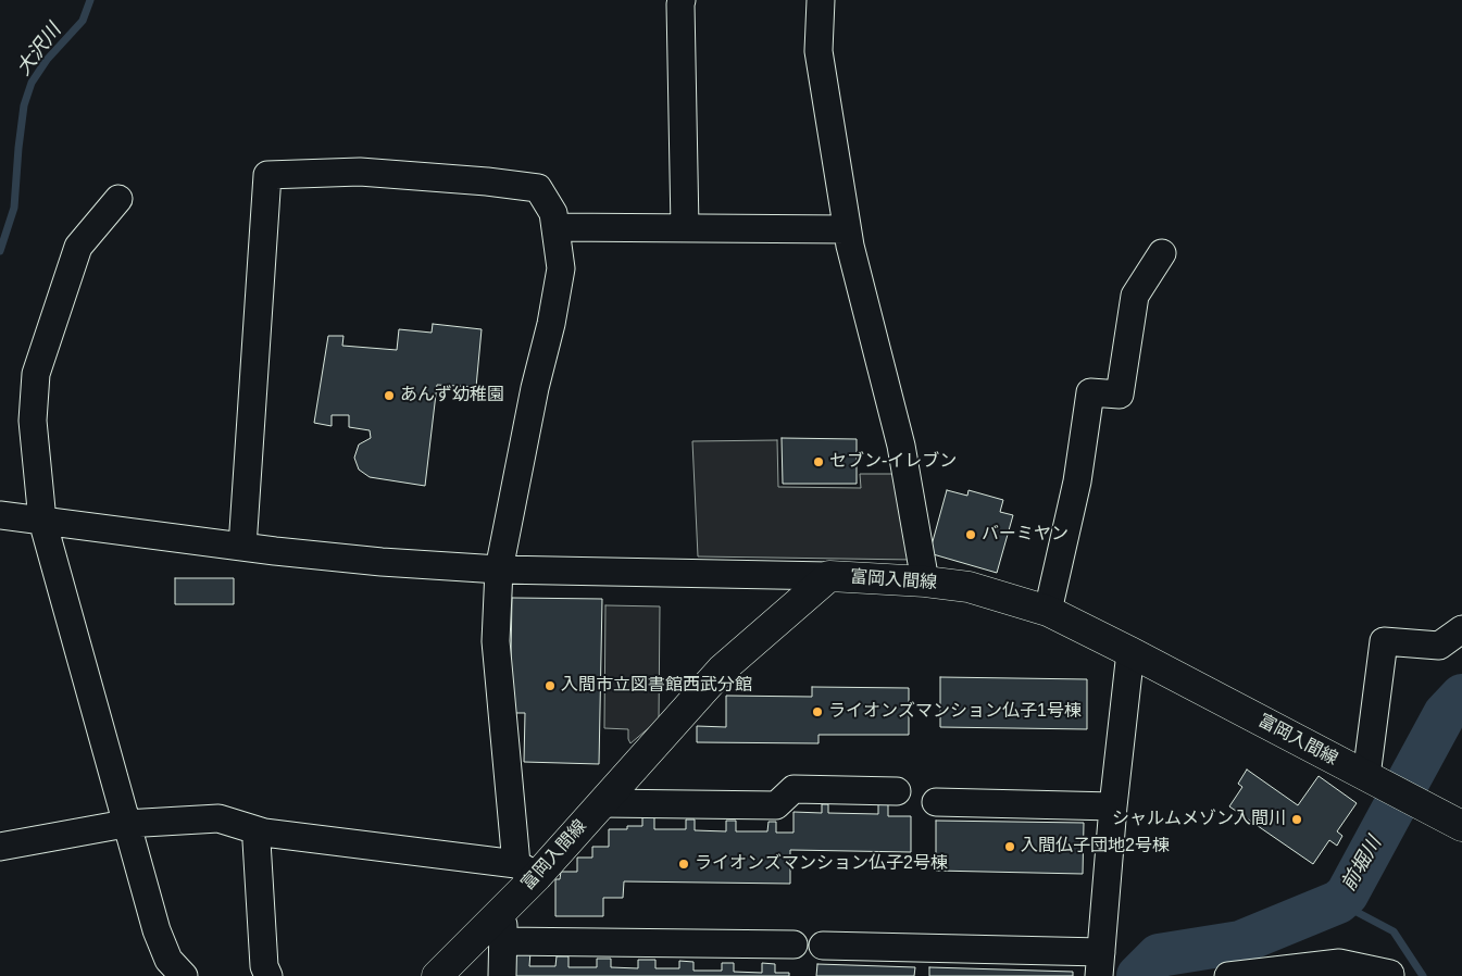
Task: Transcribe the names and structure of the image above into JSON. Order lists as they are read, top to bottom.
{
  "streets": {
    "main road": ["富岡入間線"]
  },
  "water": ["大沢川", "前堀川"],
  "places": [
    "あんず幼稚園",
    "セブン-イレブン",
    "バーミヤン",
    "入間市立図書館西武分館",
    "ライオンズマンション仏子1号棟",
    "シャルムメゾン入間川",
    "入間仏子団地2号棟",
    "ライオンズマンション仏子2号棟"
  ]
}
